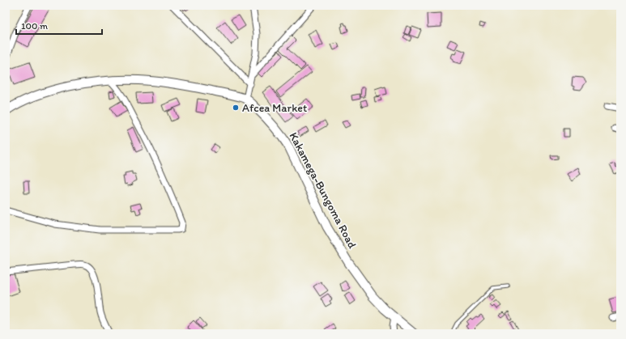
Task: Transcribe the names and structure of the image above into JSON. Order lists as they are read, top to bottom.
{
  "streets": {
    "main road": ["Kakamega-Bungoma Road"]
  },
  "places": ["Afcea Market"],
  "scale_bar": "100 m"
}
